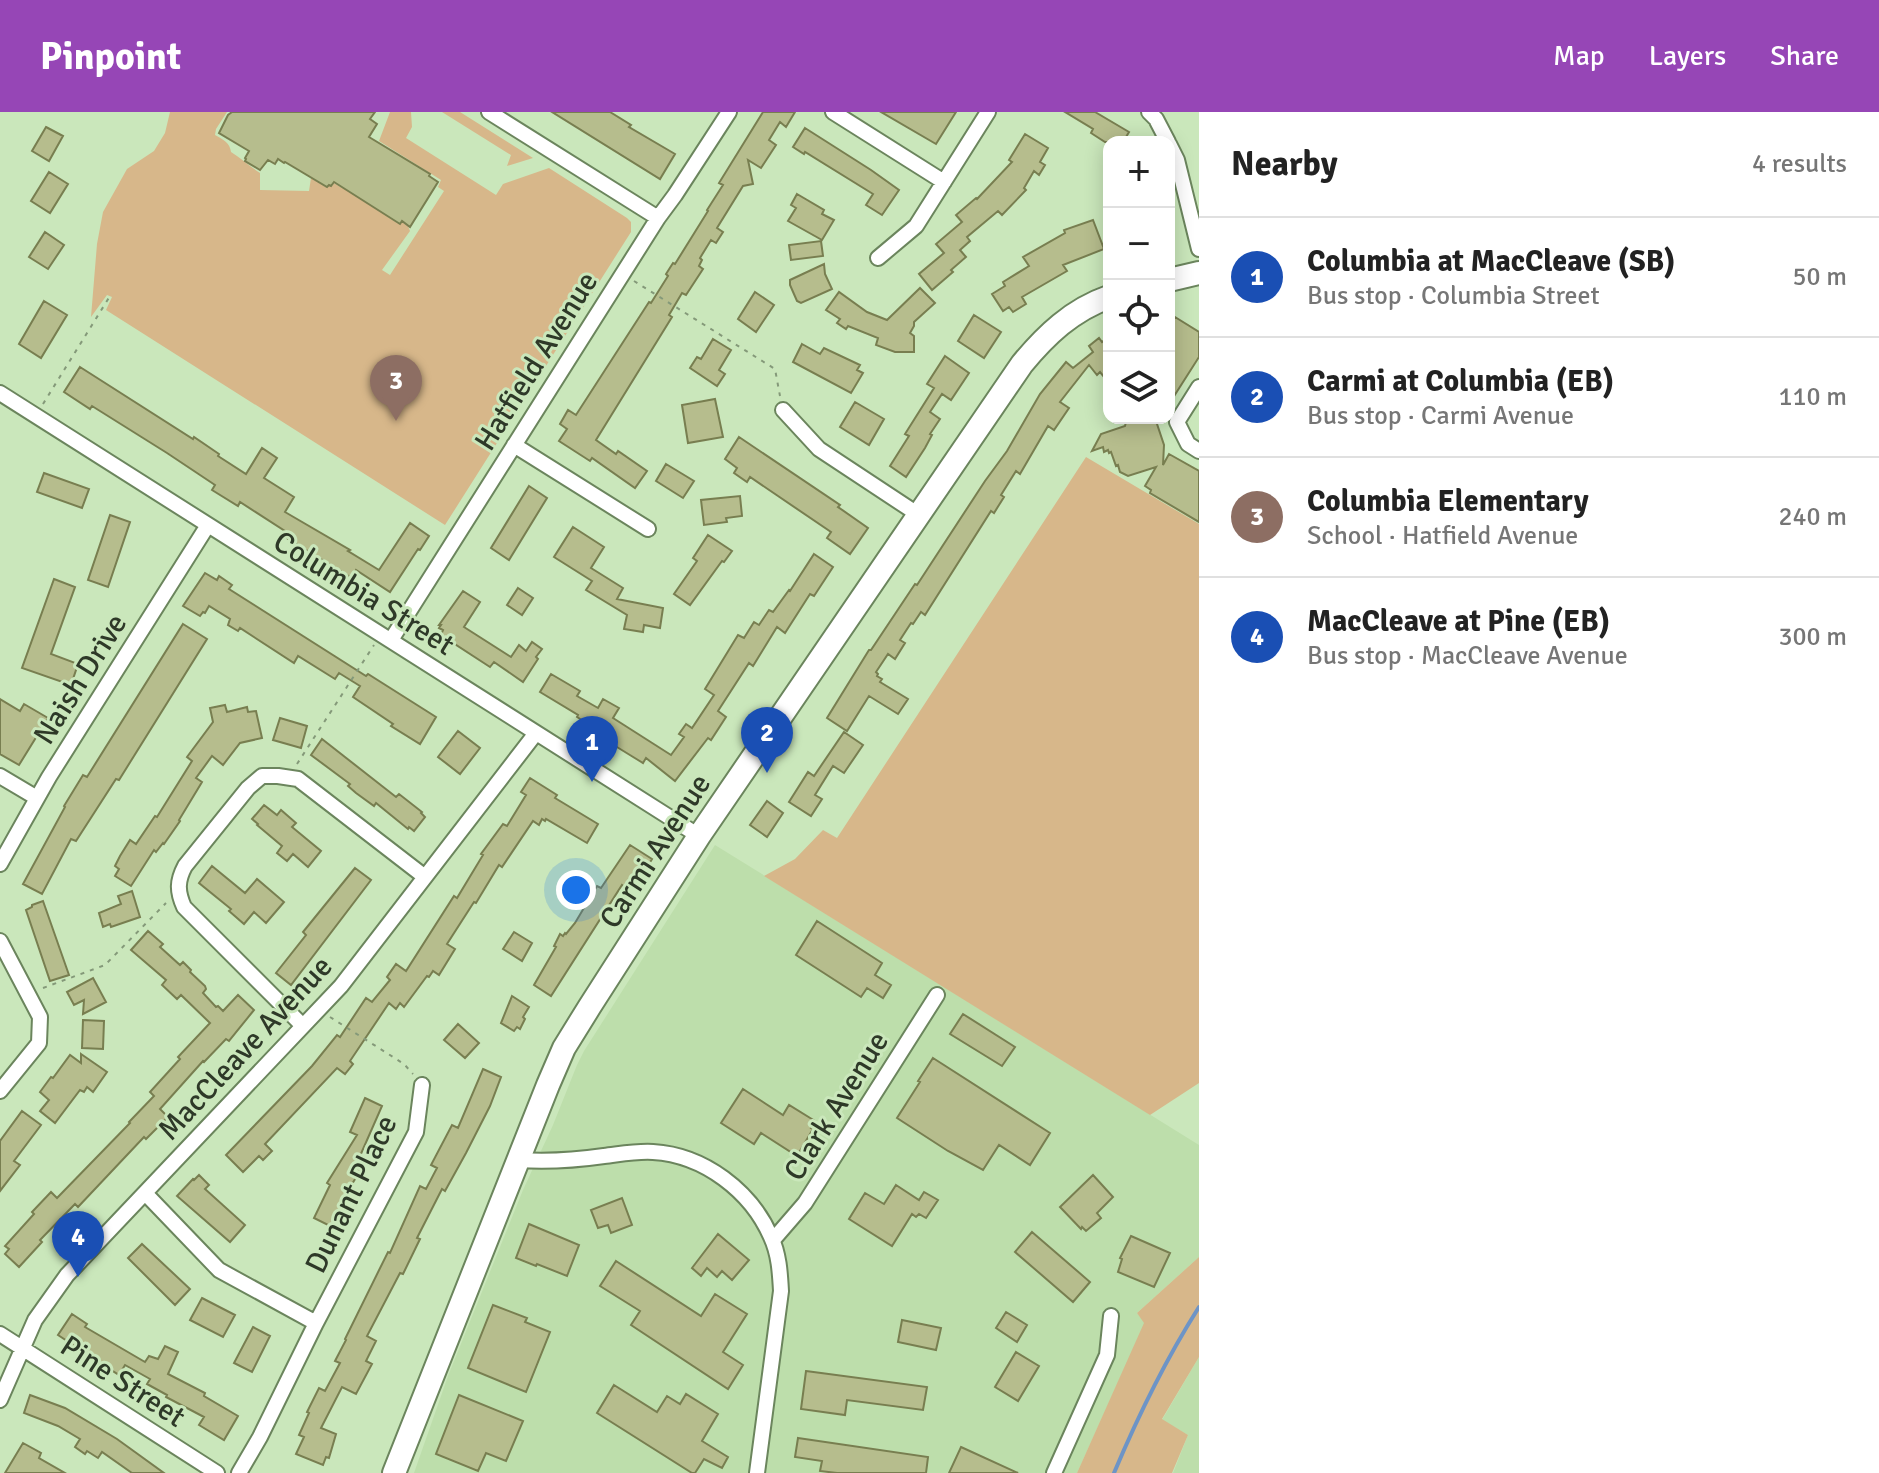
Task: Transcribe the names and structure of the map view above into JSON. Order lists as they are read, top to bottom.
{
  "streets": {
    "street": [
      "Hatfield Avenue",
      "Columbia Street",
      "Naish Drive",
      "Carmi Avenue",
      "MacCleave Avenue",
      "Clark Avenue",
      "Dunant Place",
      "Pine Street"
    ]
  },
  "crossings": [
    ["Hatfield Avenue", "Columbia Street"],
    ["Columbia Street", "Naish Drive"],
    ["Columbia Street", "Carmi Avenue"],
    ["Columbia Street", "MacCleave Avenue"],
    ["MacCleave Avenue", "Pine Street"]
  ],
  "page": {
    "header": "Pinpoint",
    "nav": ["Map", "Layers", "Share"],
    "heading": ["Nearby", "4 results"],
    "map_buttons": ["+", "−"],
    "list": [
      {
        "mark": "1",
        "name": "Columbia at MacCleave (SB)",
        "note": "Bus stop · Columbia Street",
        "value": "50 m"
      },
      {
        "mark": "2",
        "name": "Carmi at Columbia (EB)",
        "note": "Bus stop · Carmi Avenue",
        "value": "110 m"
      },
      {
        "mark": "3",
        "name": "Columbia Elementary",
        "note": "School · Hatfield Avenue",
        "value": "240 m"
      },
      {
        "mark": "4",
        "name": "MacCleave at Pine (EB)",
        "note": "Bus stop · MacCleave Avenue",
        "value": "300 m"
      }
    ],
    "pins": [
      "3",
      "2",
      "1",
      "4"
    ]
  }
}
